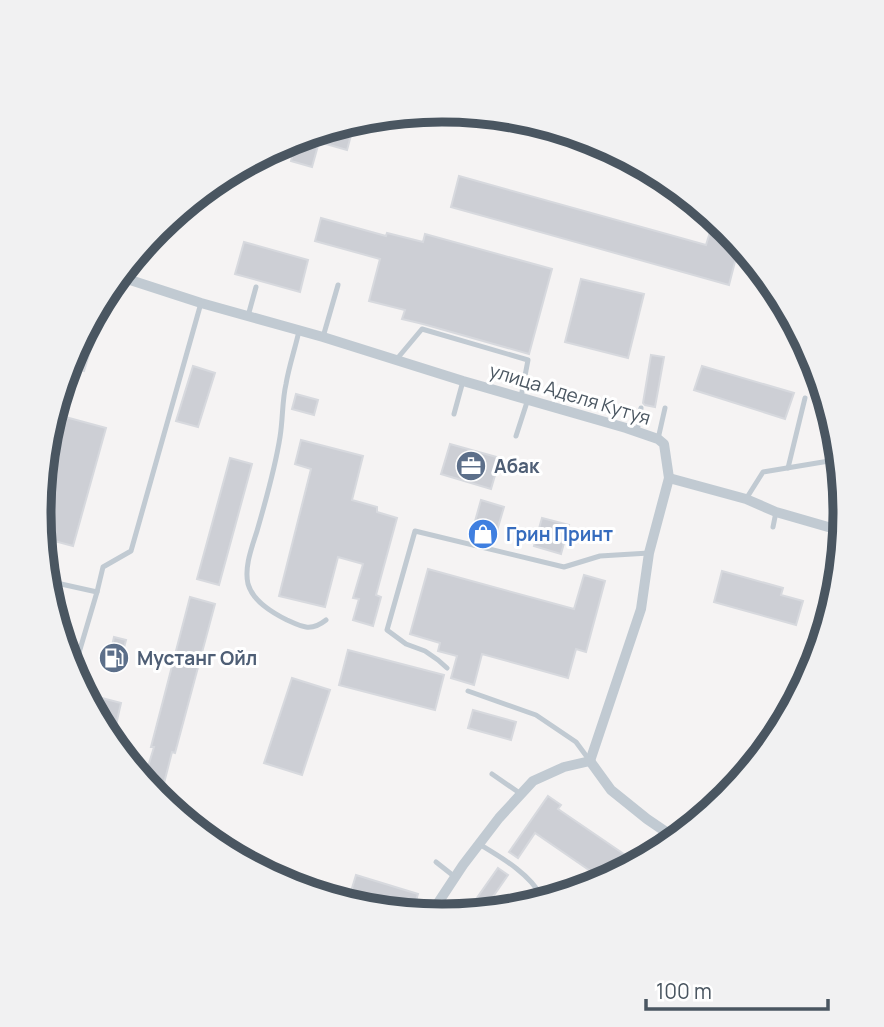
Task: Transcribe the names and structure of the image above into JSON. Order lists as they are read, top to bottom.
{
  "streets": {
    "street": ["улица Аделя Кутуя"]
  },
  "places": {
    "office": ["Абак"],
    "shop": ["Грин Принт"],
    "fuel station": ["Мустанг Ойл"]
  },
  "scale_bar": "100 m"
}
